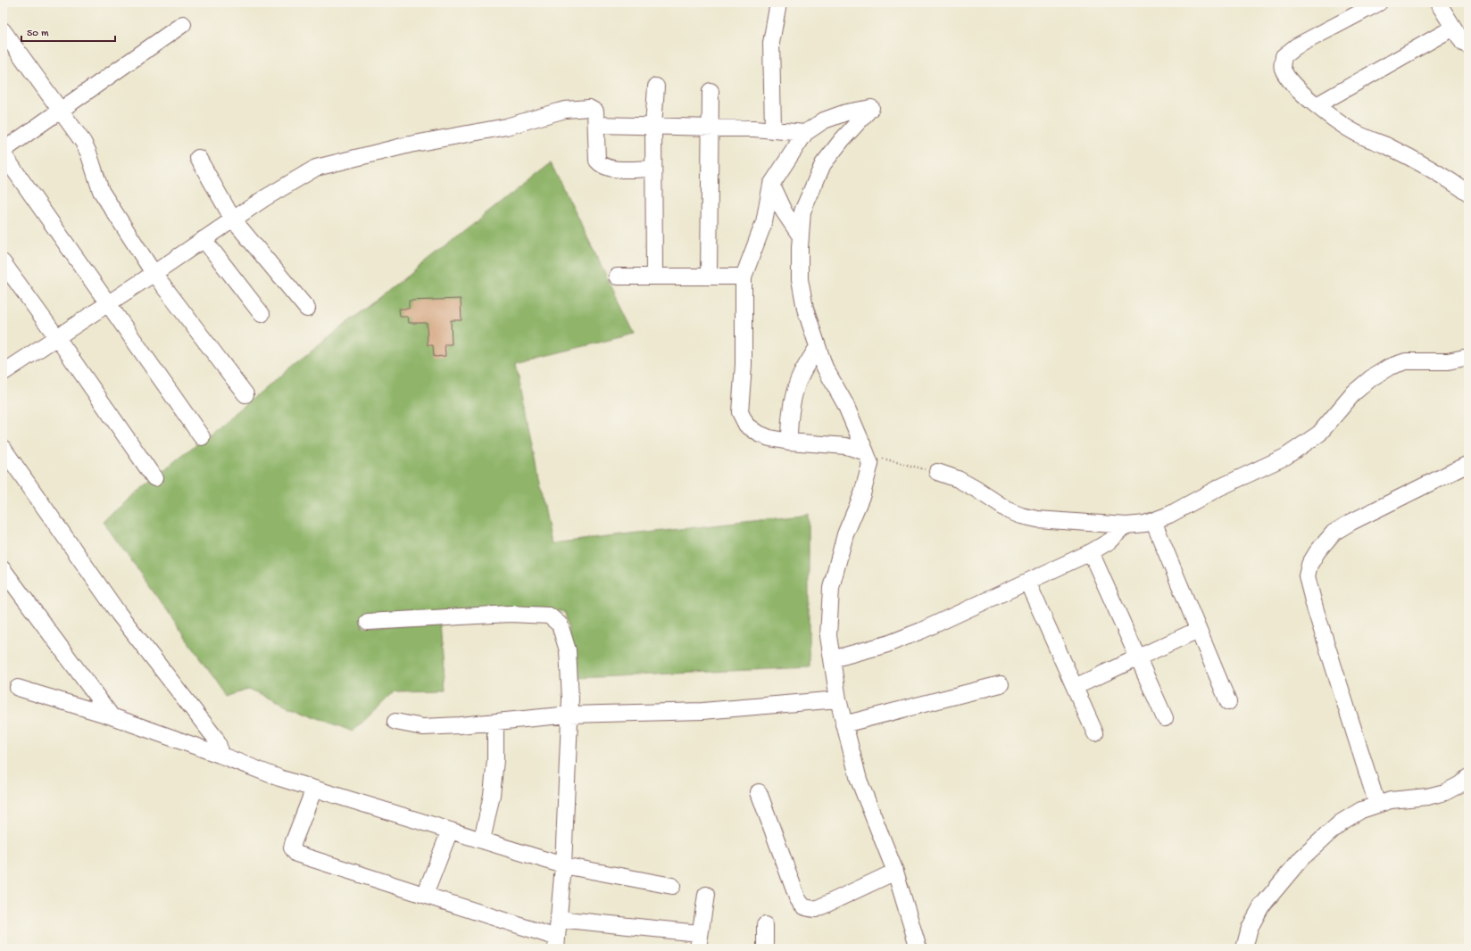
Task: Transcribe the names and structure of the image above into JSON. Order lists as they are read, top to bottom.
{
  "scale_bar": "50 m"
}
